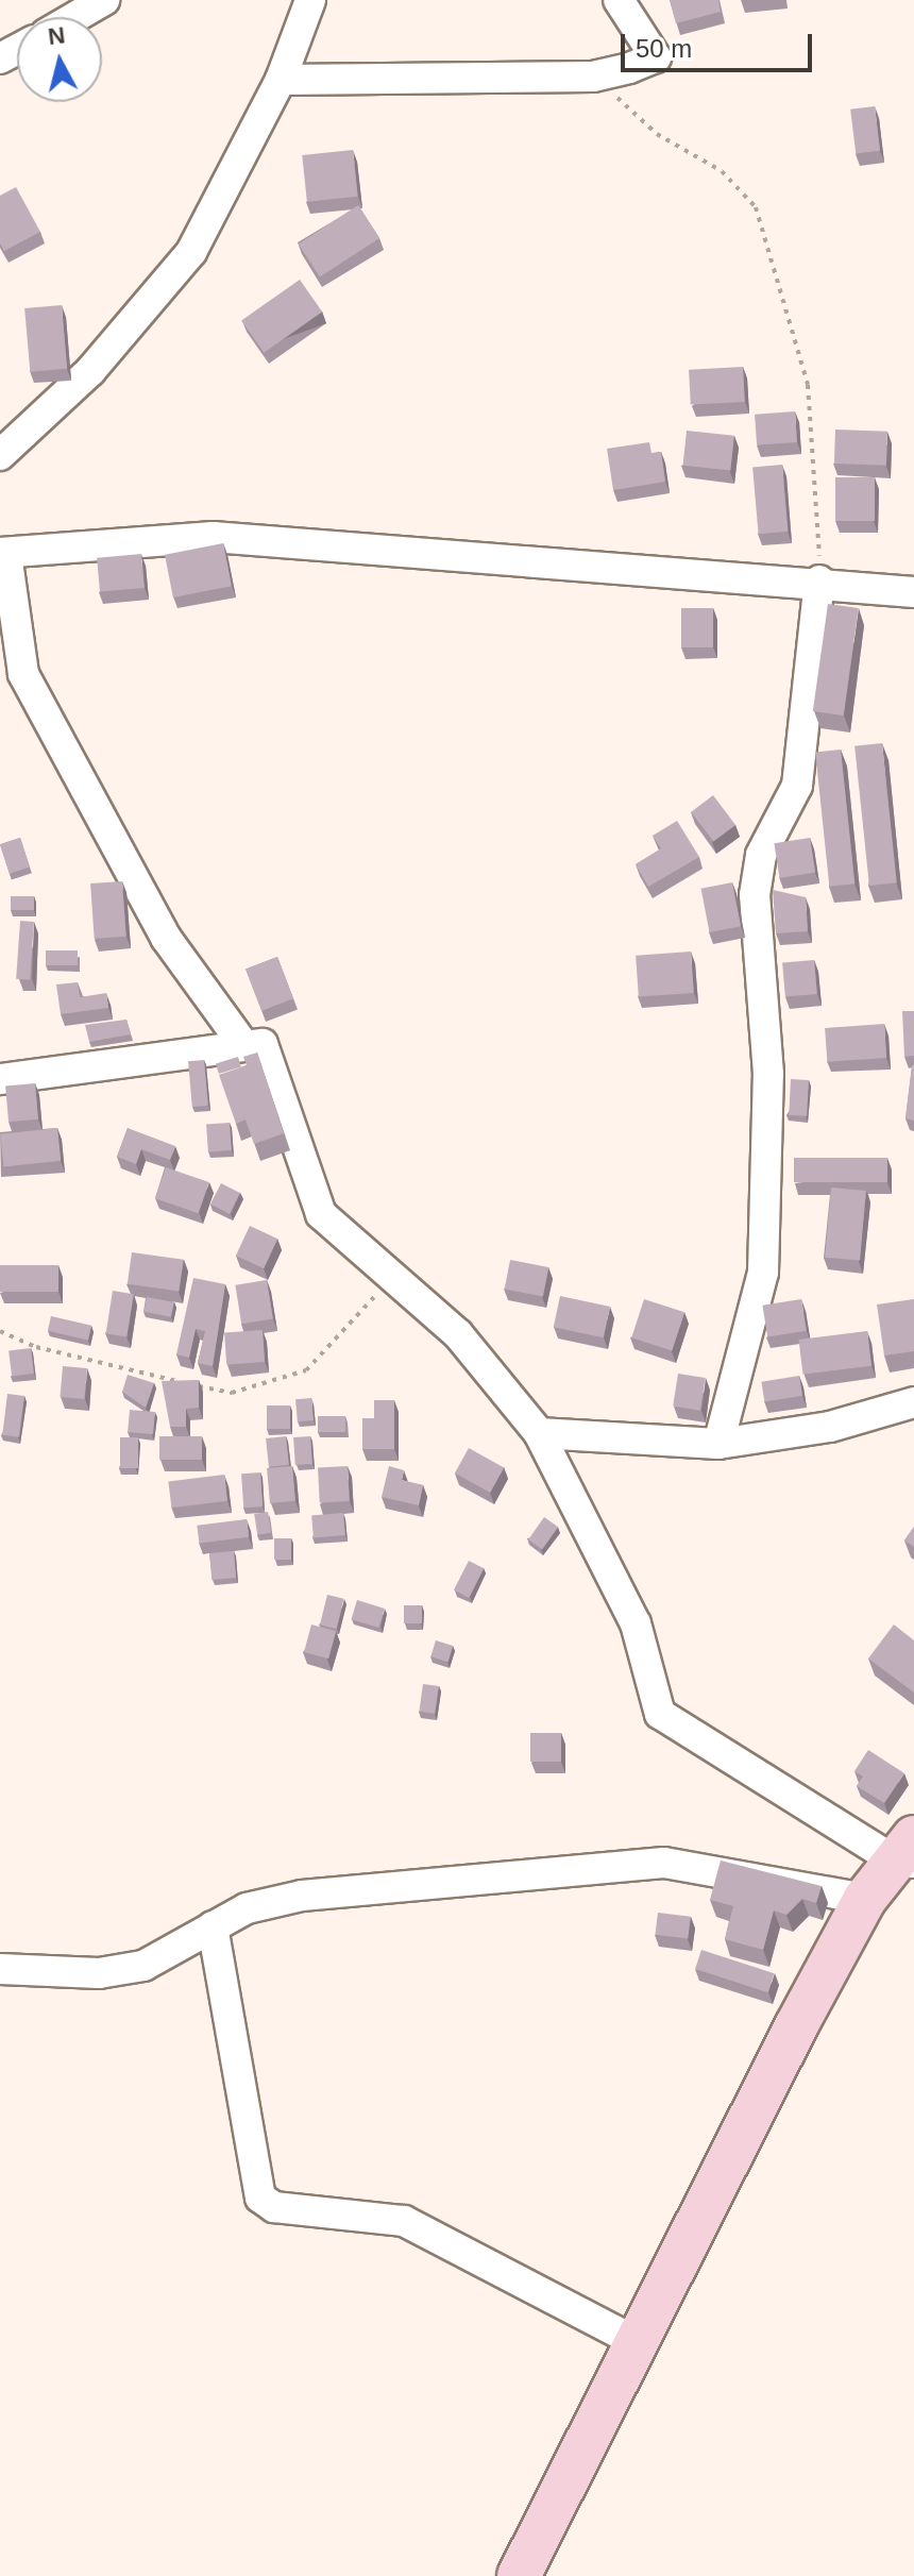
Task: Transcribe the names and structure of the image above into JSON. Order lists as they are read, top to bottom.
{
  "scale_bar": "50 m",
  "north": "top"
}
